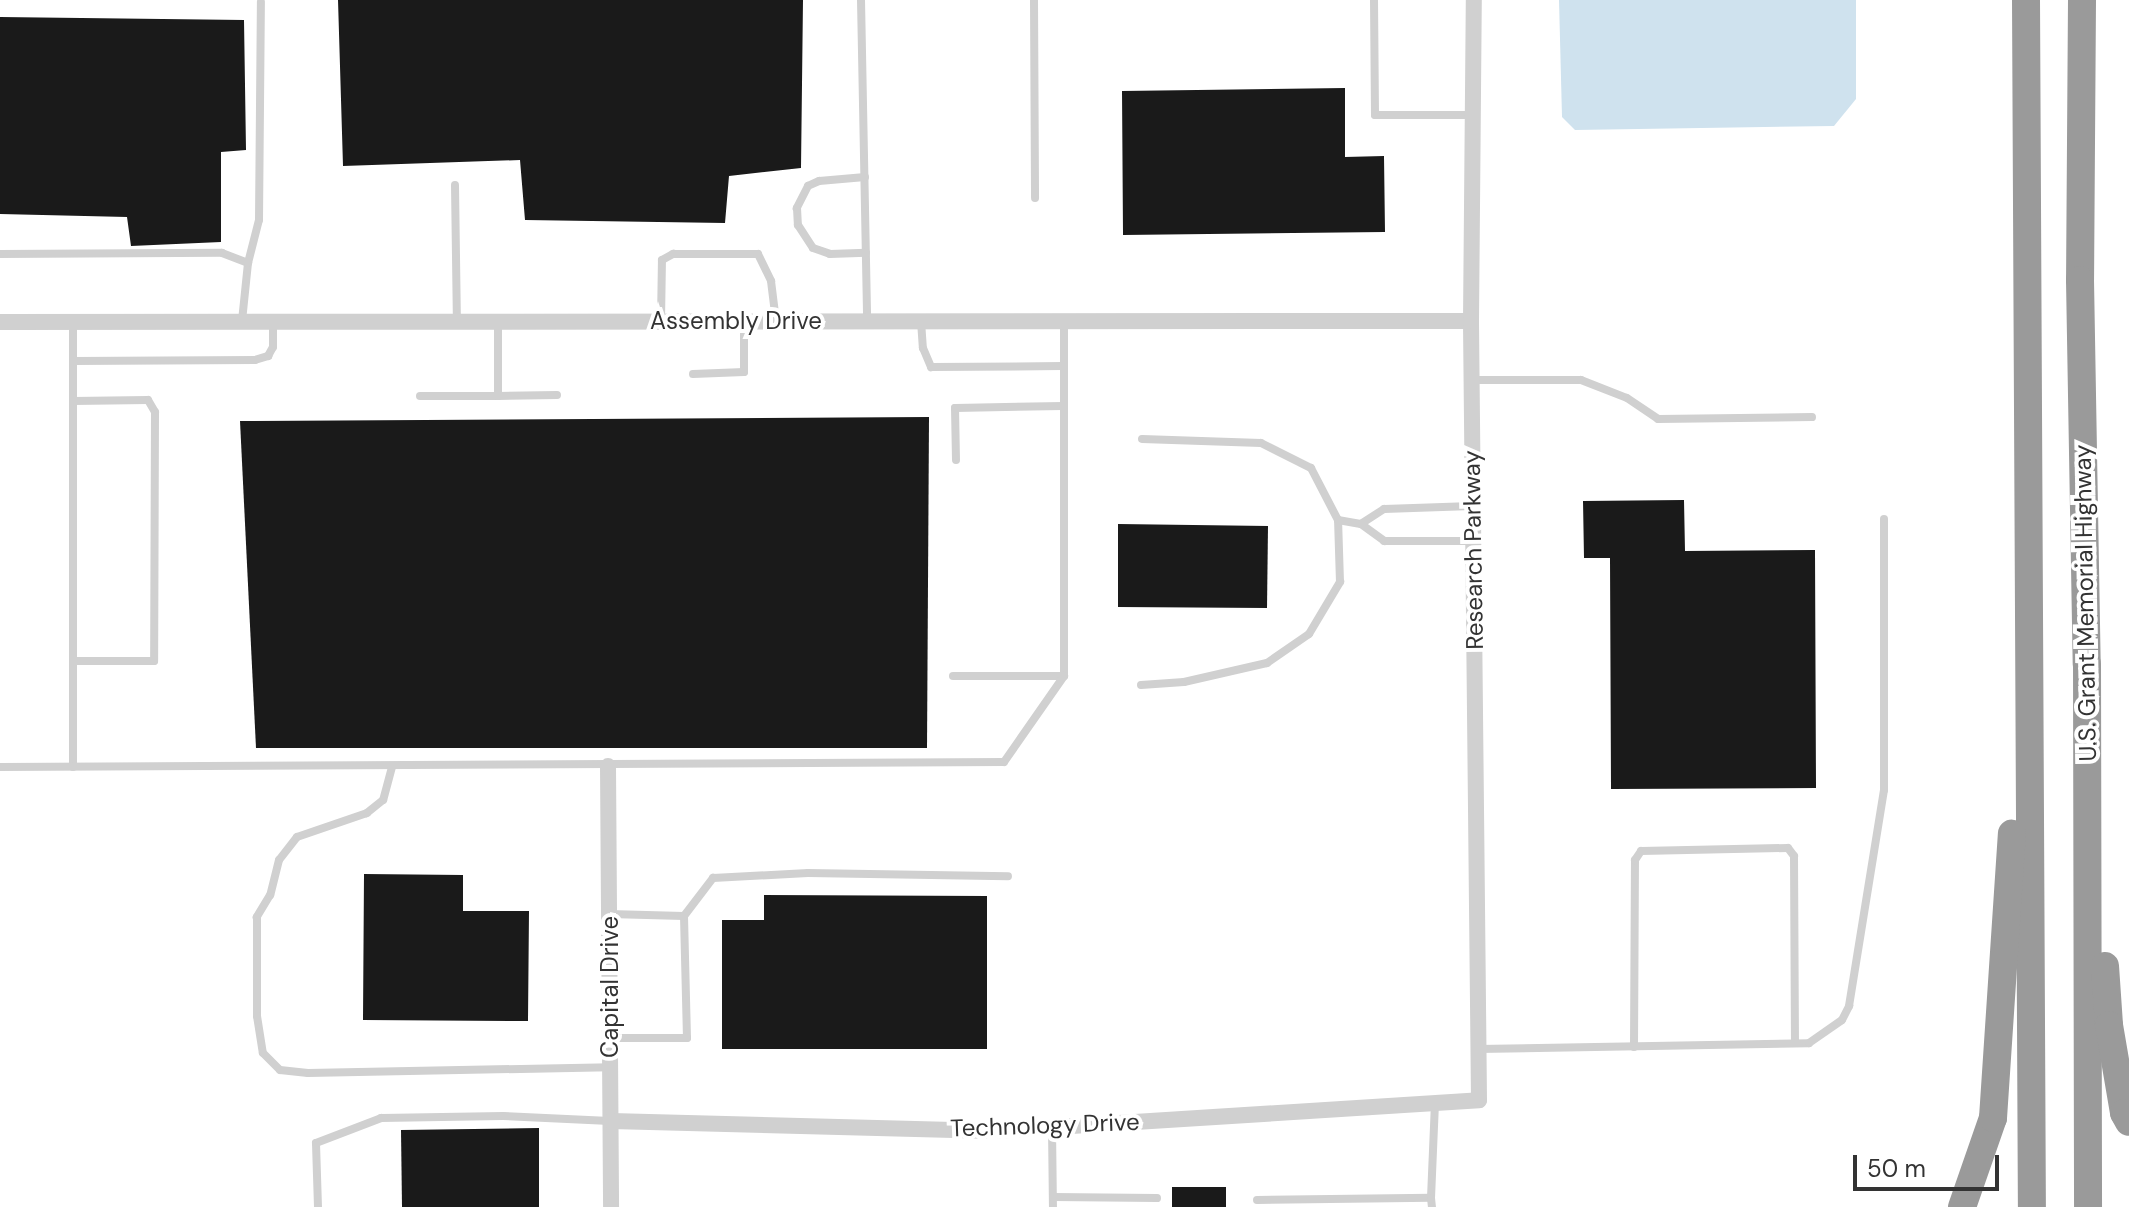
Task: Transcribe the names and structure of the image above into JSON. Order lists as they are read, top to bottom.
{
  "streets": {
    "highway": ["U.S. Grant Memorial Highway"],
    "street": [
      "Assembly Drive",
      "Research Parkway",
      "Capital Drive",
      "Technology Drive"
    ]
  },
  "crossings": [
    ["Assembly Drive", "Research Parkway"],
    ["Research Parkway", "Technology Drive"],
    ["Capital Drive", "Technology Drive"]
  ],
  "scale_bar": "50 m"
}
